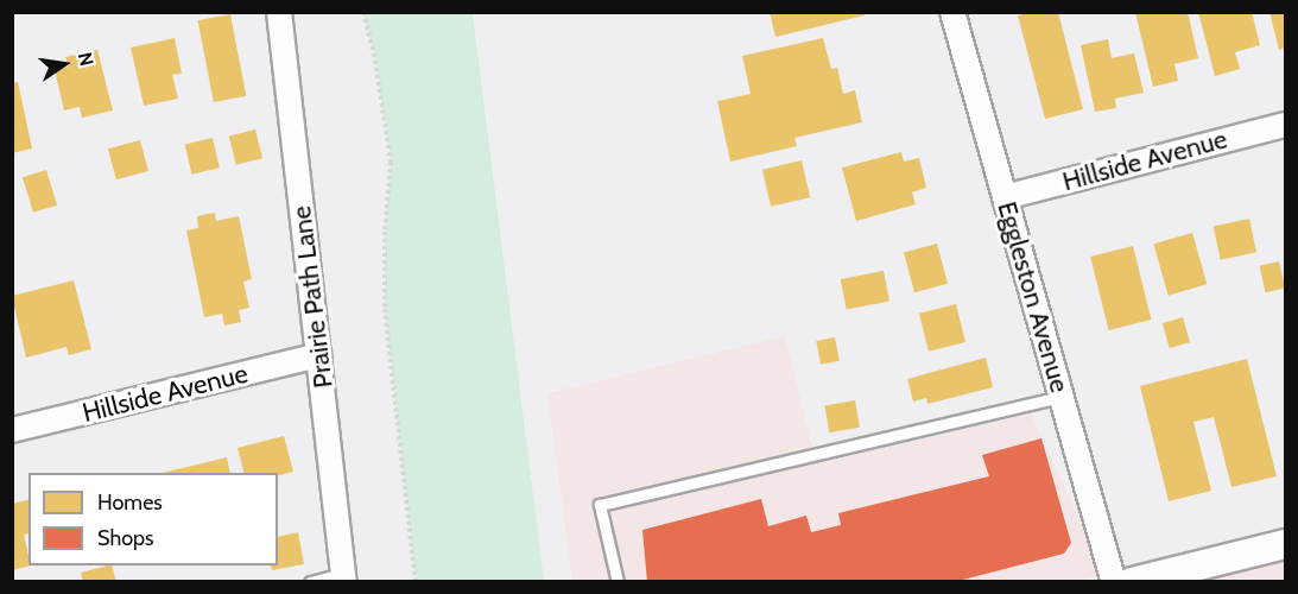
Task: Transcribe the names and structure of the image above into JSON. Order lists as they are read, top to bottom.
{
  "streets": {
    "street": ["Hillside Avenue", "Prairie Path Lane", "Eggleston Avenue"]
  },
  "crossings": [
    ["Hillside Avenue", "Prairie Path Lane"],
    ["Hillside Avenue", "Eggleston Avenue"]
  ],
  "legend": ["Homes", "Shops"],
  "north": "right"
}
